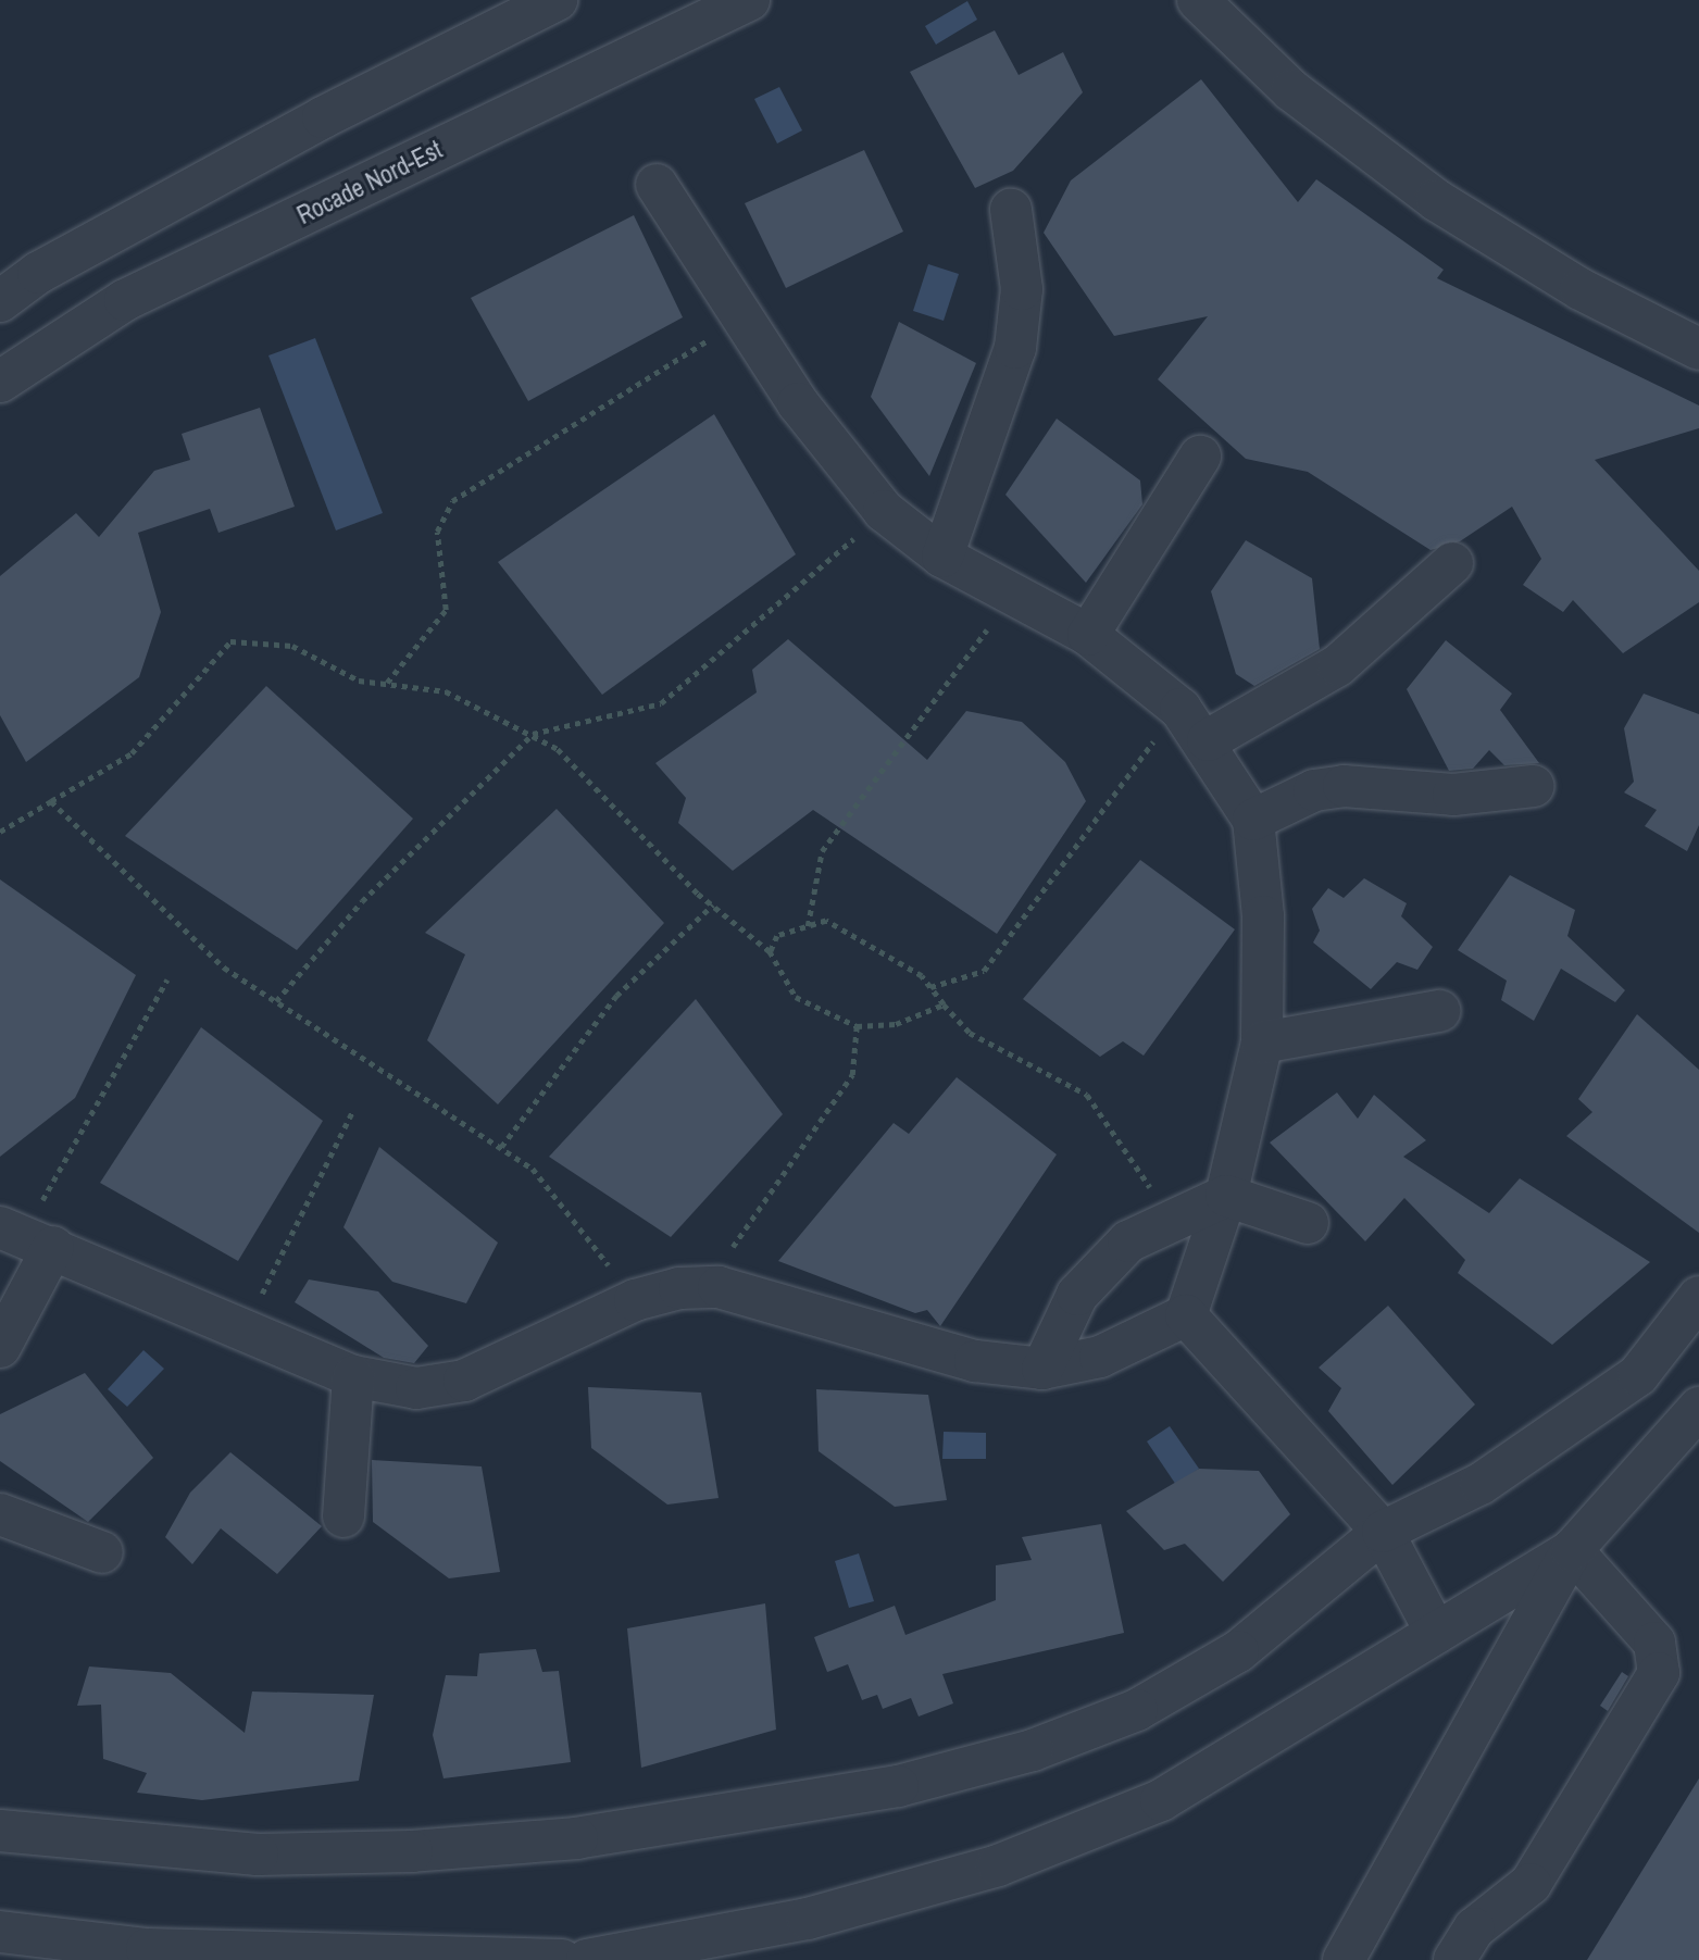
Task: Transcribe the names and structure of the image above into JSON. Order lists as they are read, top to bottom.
{
  "streets": {
    "street": ["Rocade Nord-Est"]
  }
}
